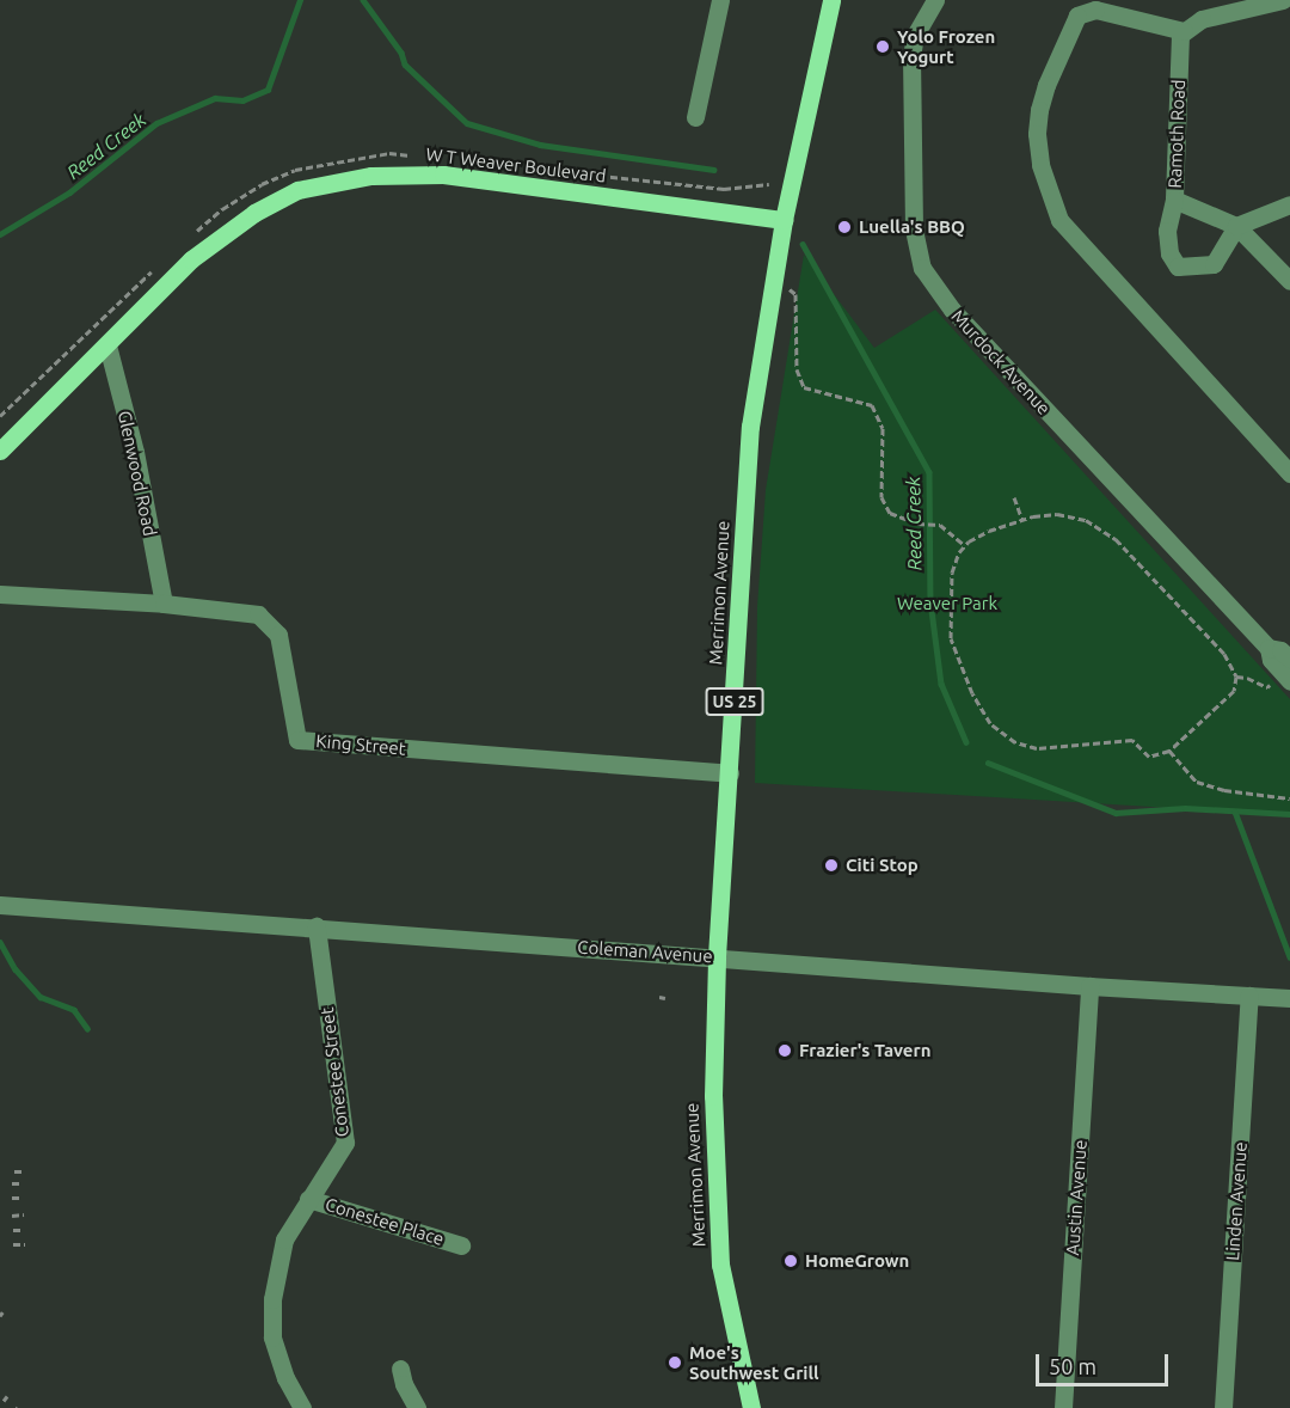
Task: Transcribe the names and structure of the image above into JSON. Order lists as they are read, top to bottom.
{
  "streets": {
    "main road": ["W T Weaver Boulevard", "Merrimon Avenue", "US 25"],
    "street": [
      "Ramoth Road",
      "Murdock Avenue",
      "Glenwood Road",
      "King Street",
      "Coleman Avenue",
      "Conestee Street",
      "Austin Avenue",
      "Linden Avenue",
      "Conestee Place"
    ]
  },
  "crossings": [
    ["W T Weaver Boulevard", "Glenwood Road"],
    ["W T Weaver Boulevard", "Merrimon Avenue"],
    ["Glenwood Road", "King Street"],
    ["Merrimon Avenue", "King Street"],
    ["Merrimon Avenue", "Coleman Avenue"],
    ["Coleman Avenue", "Conestee Street"],
    ["Coleman Avenue", "Austin Avenue"],
    ["Coleman Avenue", "Linden Avenue"],
    ["Conestee Street", "Conestee Place"]
  ],
  "water": ["Reed Creek"],
  "parks": ["Weaver Park"],
  "places": [
    "Yolo Frozen Yogurt",
    "Luella's BBQ",
    "Citi Stop",
    "Frazier's Tavern",
    "HomeGrown",
    "Moe's Southwest Grill"
  ],
  "scale_bar": "50 m"
}
